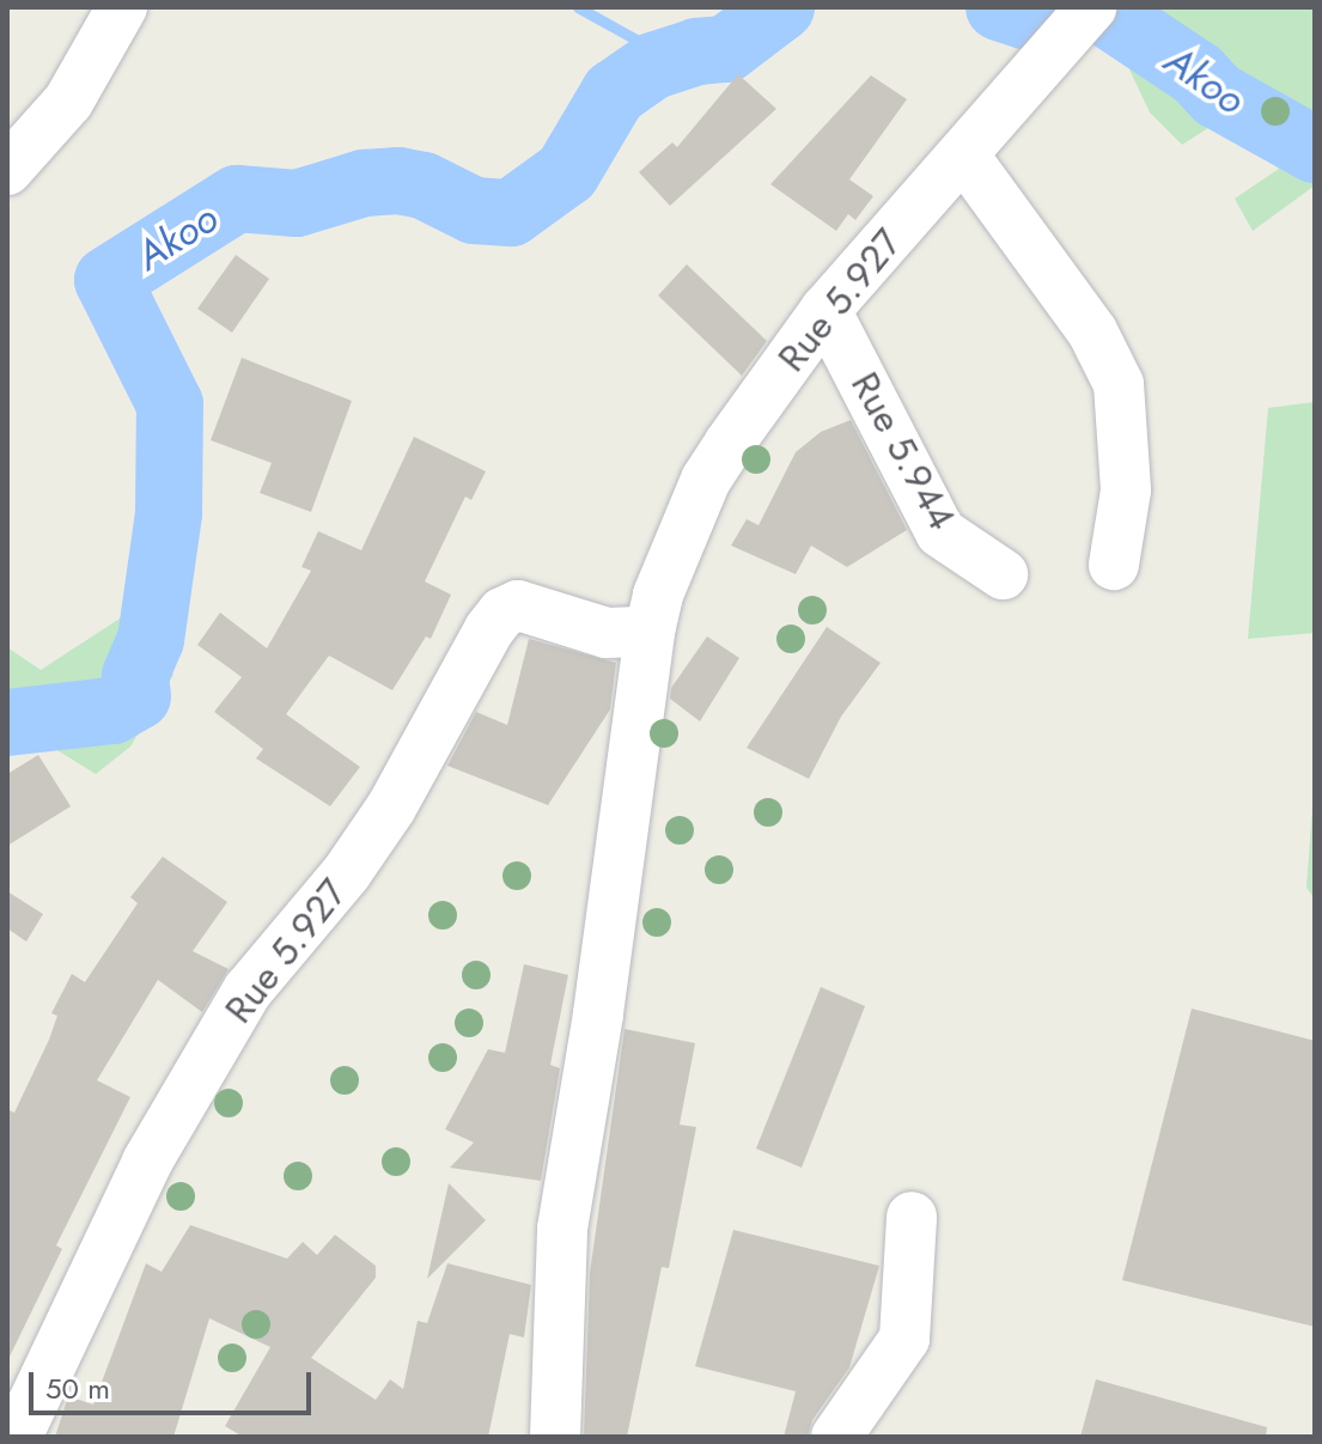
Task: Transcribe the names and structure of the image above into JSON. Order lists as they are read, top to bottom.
{
  "streets": {
    "street": ["Rue 5.927", "Rue 5.944"]
  },
  "crossings": [
    ["Rue 5.927", "Rue 5.944"]
  ],
  "water": ["Akoo"],
  "scale_bar": "50 m"
}
